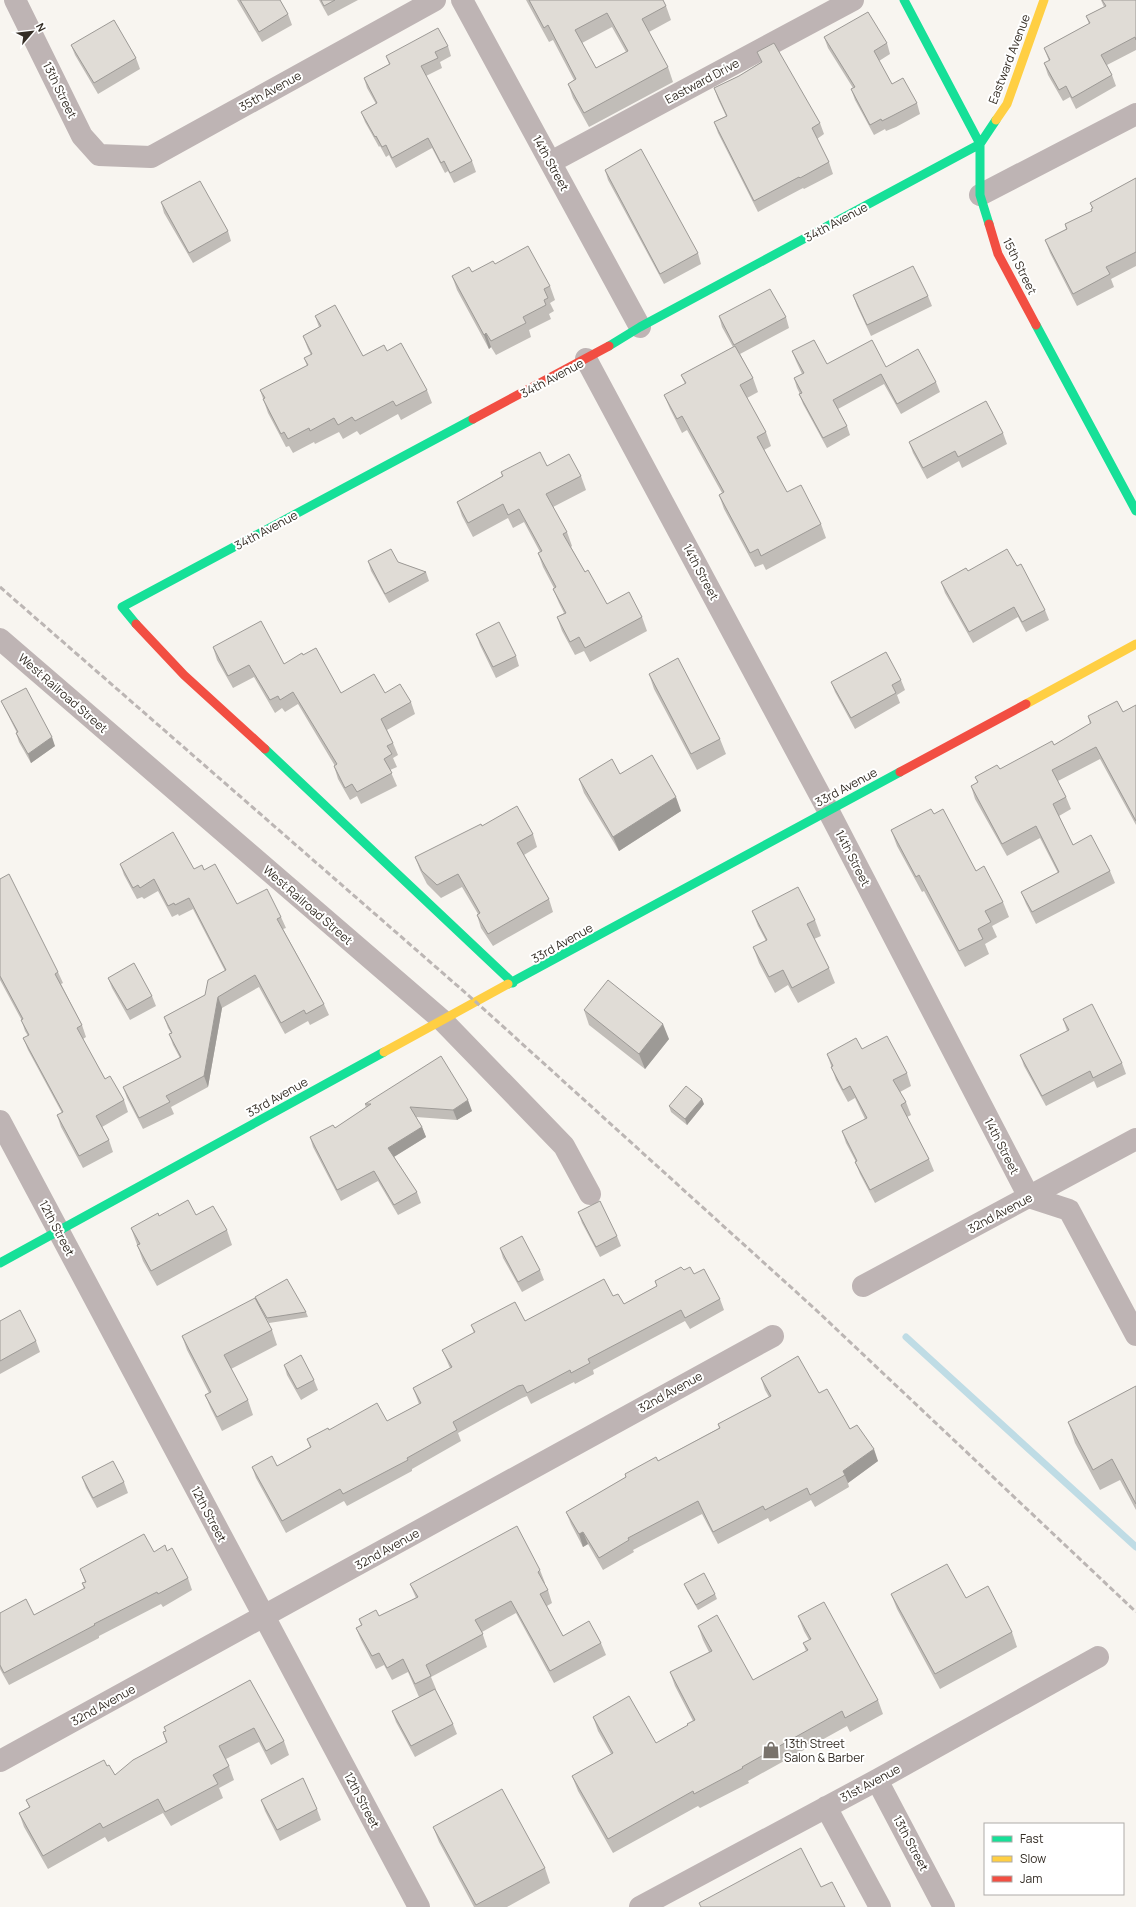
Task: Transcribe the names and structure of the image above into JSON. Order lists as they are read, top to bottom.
{
  "streets": {
    "street": [
      "Eastward Avenue",
      "Eastward Drive",
      "13th Street",
      "35th Avenue",
      "14th Street",
      "34th Avenue",
      "15th Street",
      "West Railroad Street",
      "33rd Avenue",
      "32nd Avenue",
      "12th Street",
      "31st Avenue"
    ]
  },
  "crossings": [
    ["Eastward Avenue", "34th Avenue"],
    ["Eastward Avenue", "15th Street"],
    ["Eastward Drive", "14th Street"],
    ["13th Street", "35th Avenue"],
    ["13th Street", "31st Avenue"],
    ["14th Street", "34th Avenue"],
    ["14th Street", "33rd Avenue"],
    ["14th Street", "32nd Avenue"],
    ["34th Avenue", "15th Street"],
    ["34th Avenue", "33rd Avenue"],
    ["West Railroad Street", "33rd Avenue"],
    ["33rd Avenue", "12th Street"],
    ["32nd Avenue", "12th Street"]
  ],
  "places": {
    "shop": ["13th Street Salon & Barber"]
  },
  "legend": ["Fast", "Slow", "Jam"],
  "north": "top right"
}
